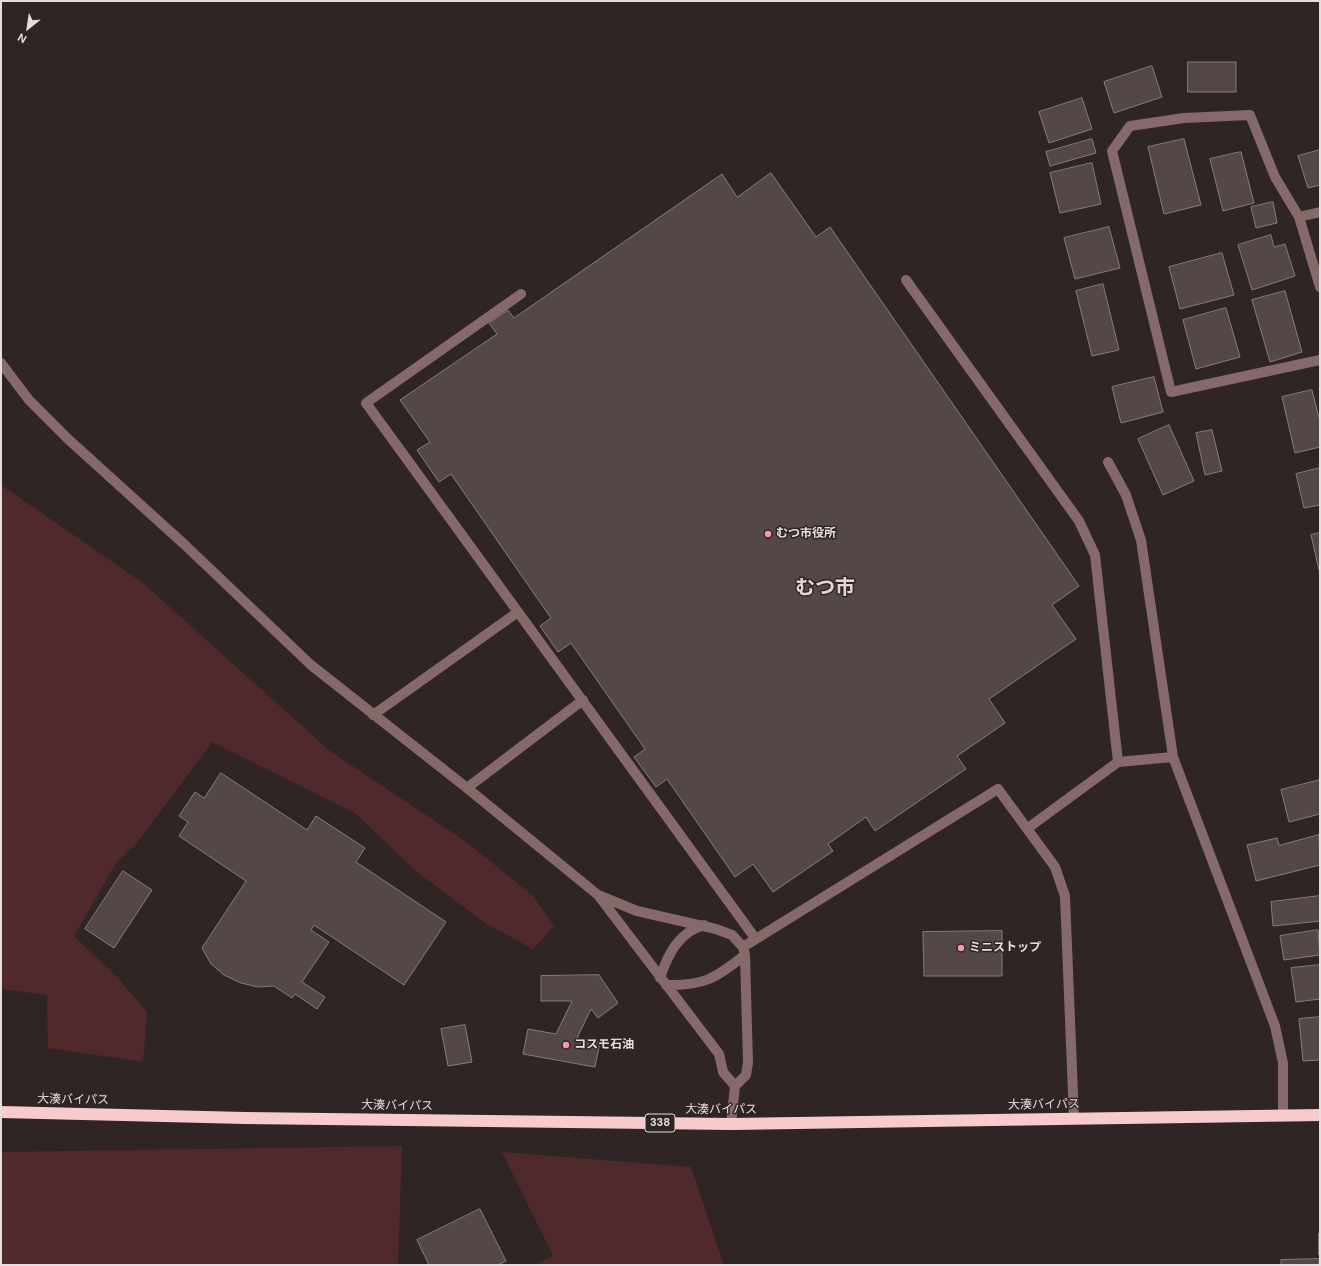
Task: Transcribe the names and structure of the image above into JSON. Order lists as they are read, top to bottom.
{
  "streets": {
    "highway": ["大湊バイパス", "338"]
  },
  "districts": ["むつ市"],
  "places": ["むつ市役所", "ミニストップ", "コスモ石油"],
  "north": "bottom left"
}
